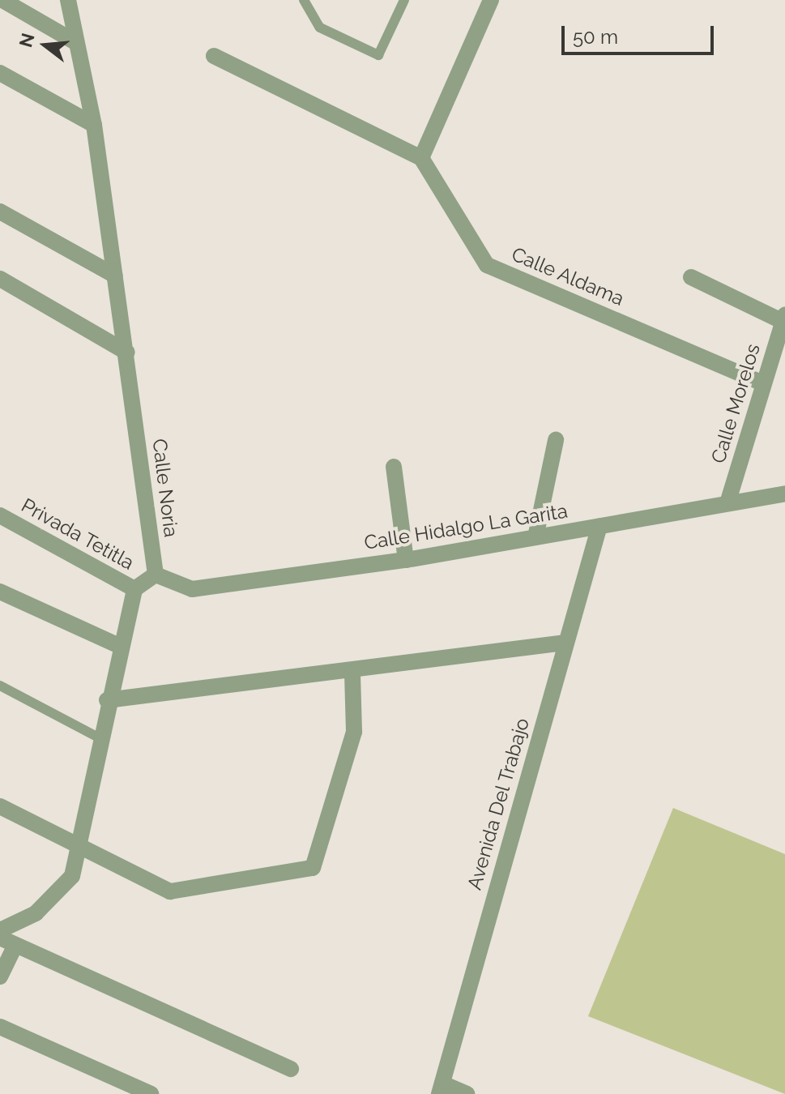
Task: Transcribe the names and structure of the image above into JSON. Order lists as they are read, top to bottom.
{
  "streets": {
    "street": [
      "Calle Aldama",
      "Calle Morelos",
      "Calle Noria",
      "Calle Hidalgo La Garita",
      "Privada Tetitla",
      "Avenida Del Trabajo"
    ]
  },
  "crossings": [
    ["Calle Aldama", "Calle Morelos"],
    ["Calle Morelos", "Calle Hidalgo La Garita"],
    ["Calle Noria", "Calle Hidalgo La Garita"],
    ["Calle Hidalgo La Garita", "Avenida Del Trabajo"]
  ],
  "scale_bar": "50 m",
  "north": "left"
}
